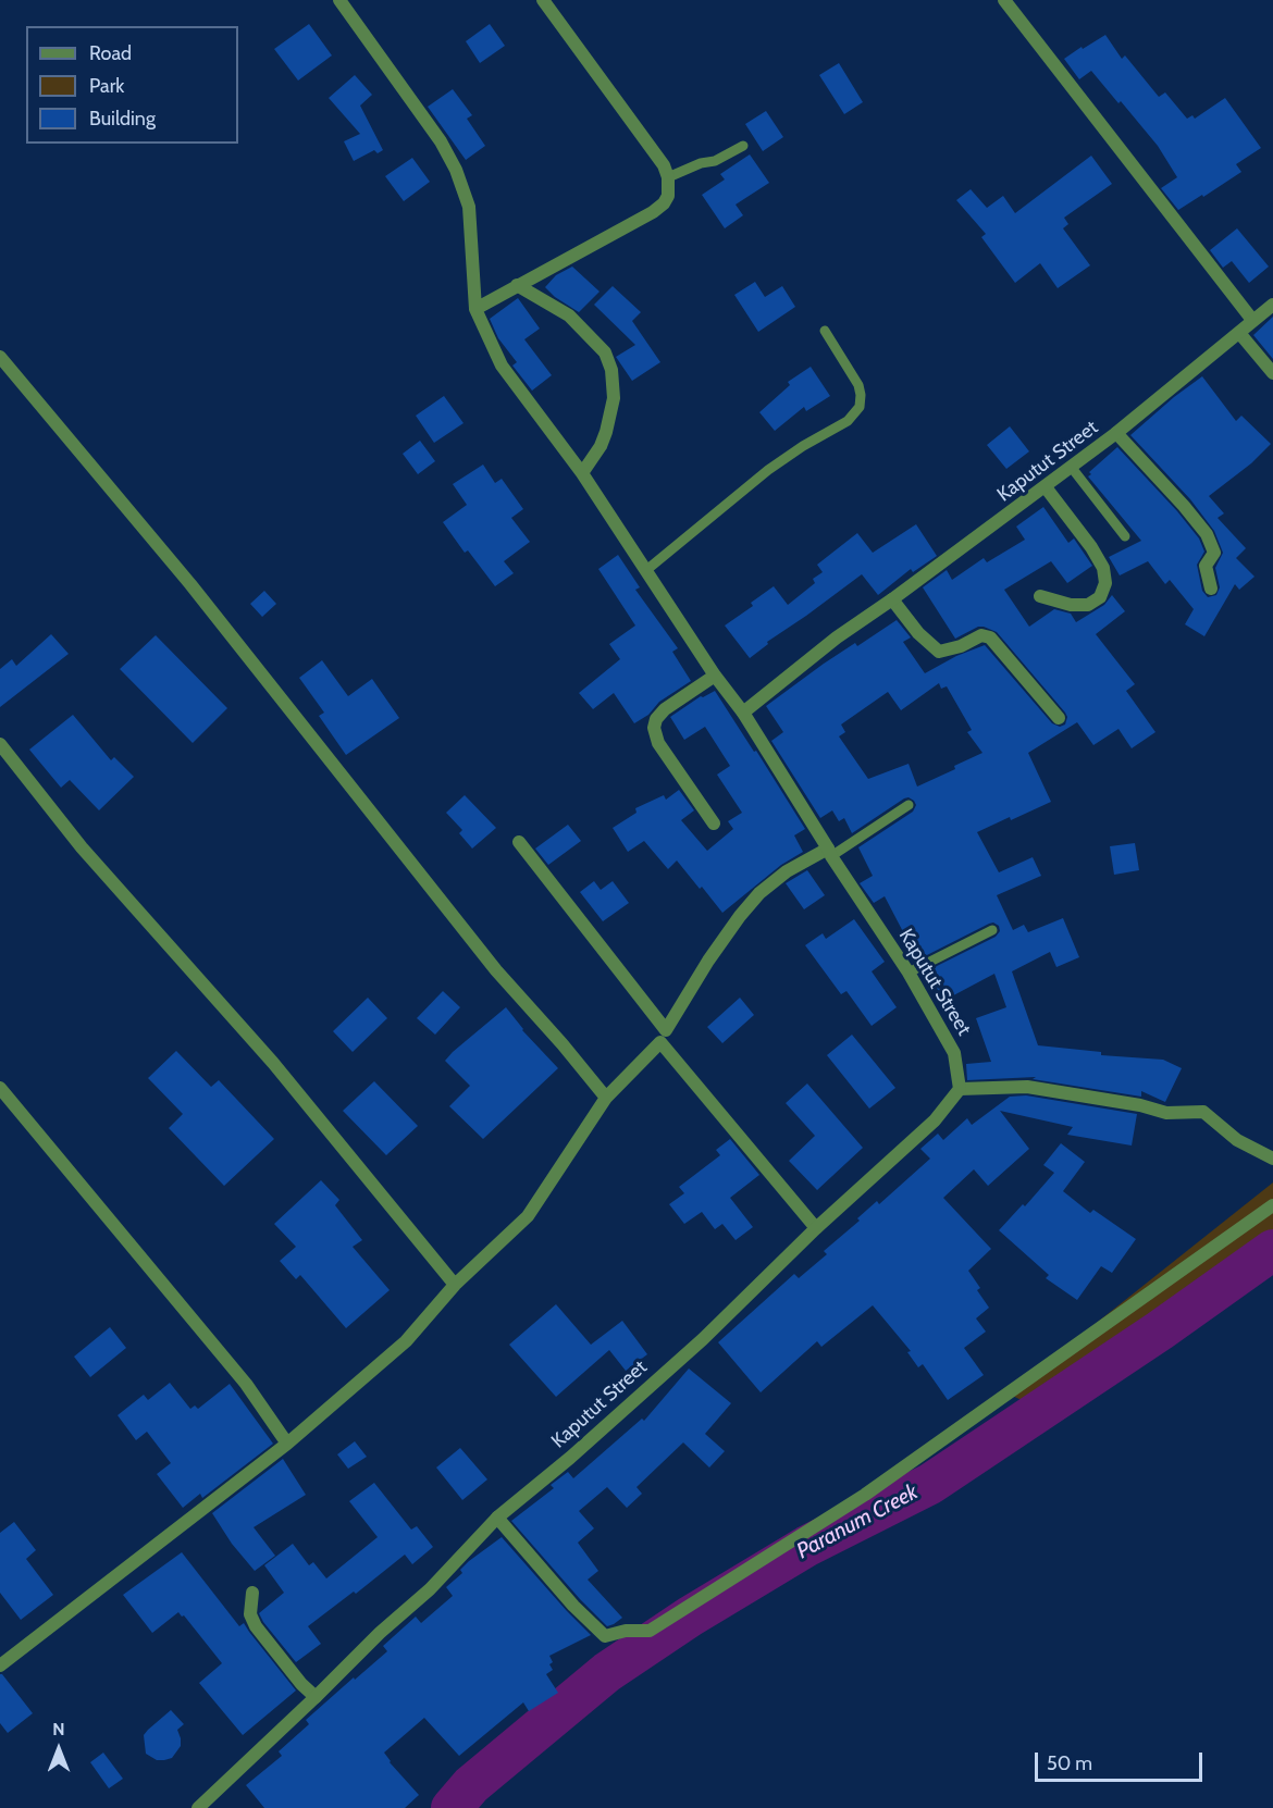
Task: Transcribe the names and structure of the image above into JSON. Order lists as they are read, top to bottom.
{
  "streets": {
    "street": ["Kaputut Street"]
  },
  "water": ["Paranum Creek"],
  "legend": ["Road", "Park", "Building"],
  "scale_bar": "50 m",
  "north": "top"
}
